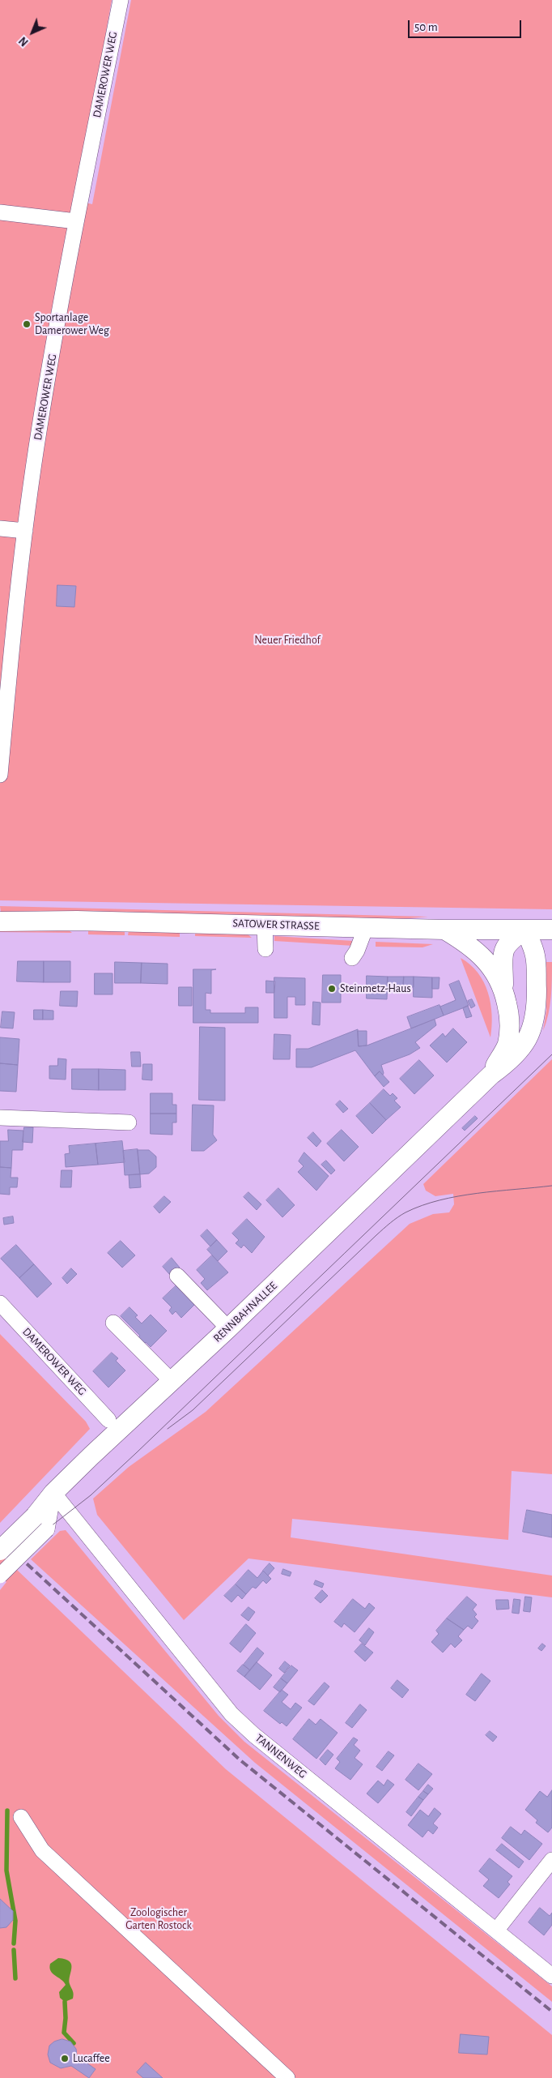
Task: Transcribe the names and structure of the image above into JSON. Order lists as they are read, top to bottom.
{
  "streets": {
    "main road": ["SATOWER STRASSE", "RENNBAHNALLEE"],
    "street": ["DAMEROWER WEG", "TANNENWEG"]
  },
  "crossings": [
    ["SATOWER STRASSE", "RENNBAHNALLEE"],
    ["RENNBAHNALLEE", "TANNENWEG"]
  ],
  "parks": ["Neuer Friedhof", "Zoologischer Garten Rostock"],
  "places": ["Sportanlage Damerower Weg", "Steinmetz-Haus", "Lucaffee"],
  "scale_bar": "50 m",
  "north": "bottom left"
}
